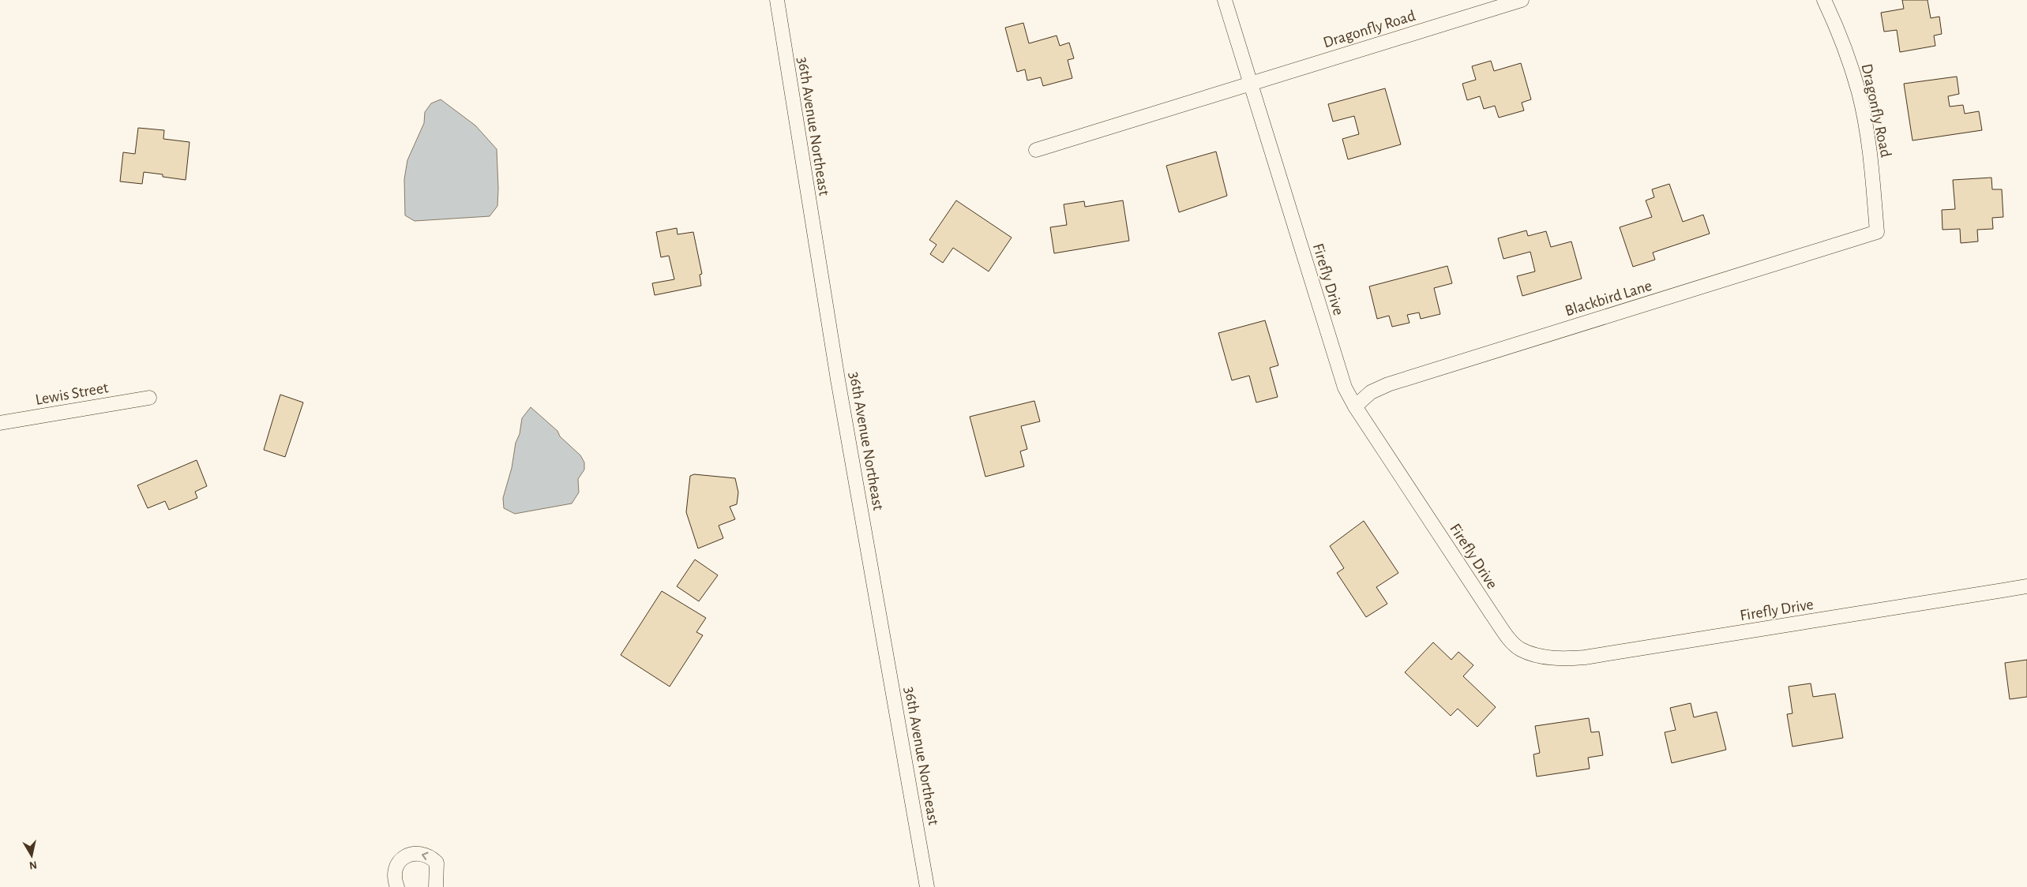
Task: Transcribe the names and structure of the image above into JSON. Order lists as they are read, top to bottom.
{
  "streets": {
    "street": [
      "Dragonfly Road",
      "36th Avenue Northeast",
      "Firefly Drive",
      "Blackbird Lane",
      "Lewis Street"
    ]
  },
  "crossings": [
    ["Dragonfly Road", "Firefly Drive"],
    ["Dragonfly Road", "Blackbird Lane"],
    ["Firefly Drive", "Blackbird Lane"]
  ],
  "north": "bottom"
}
